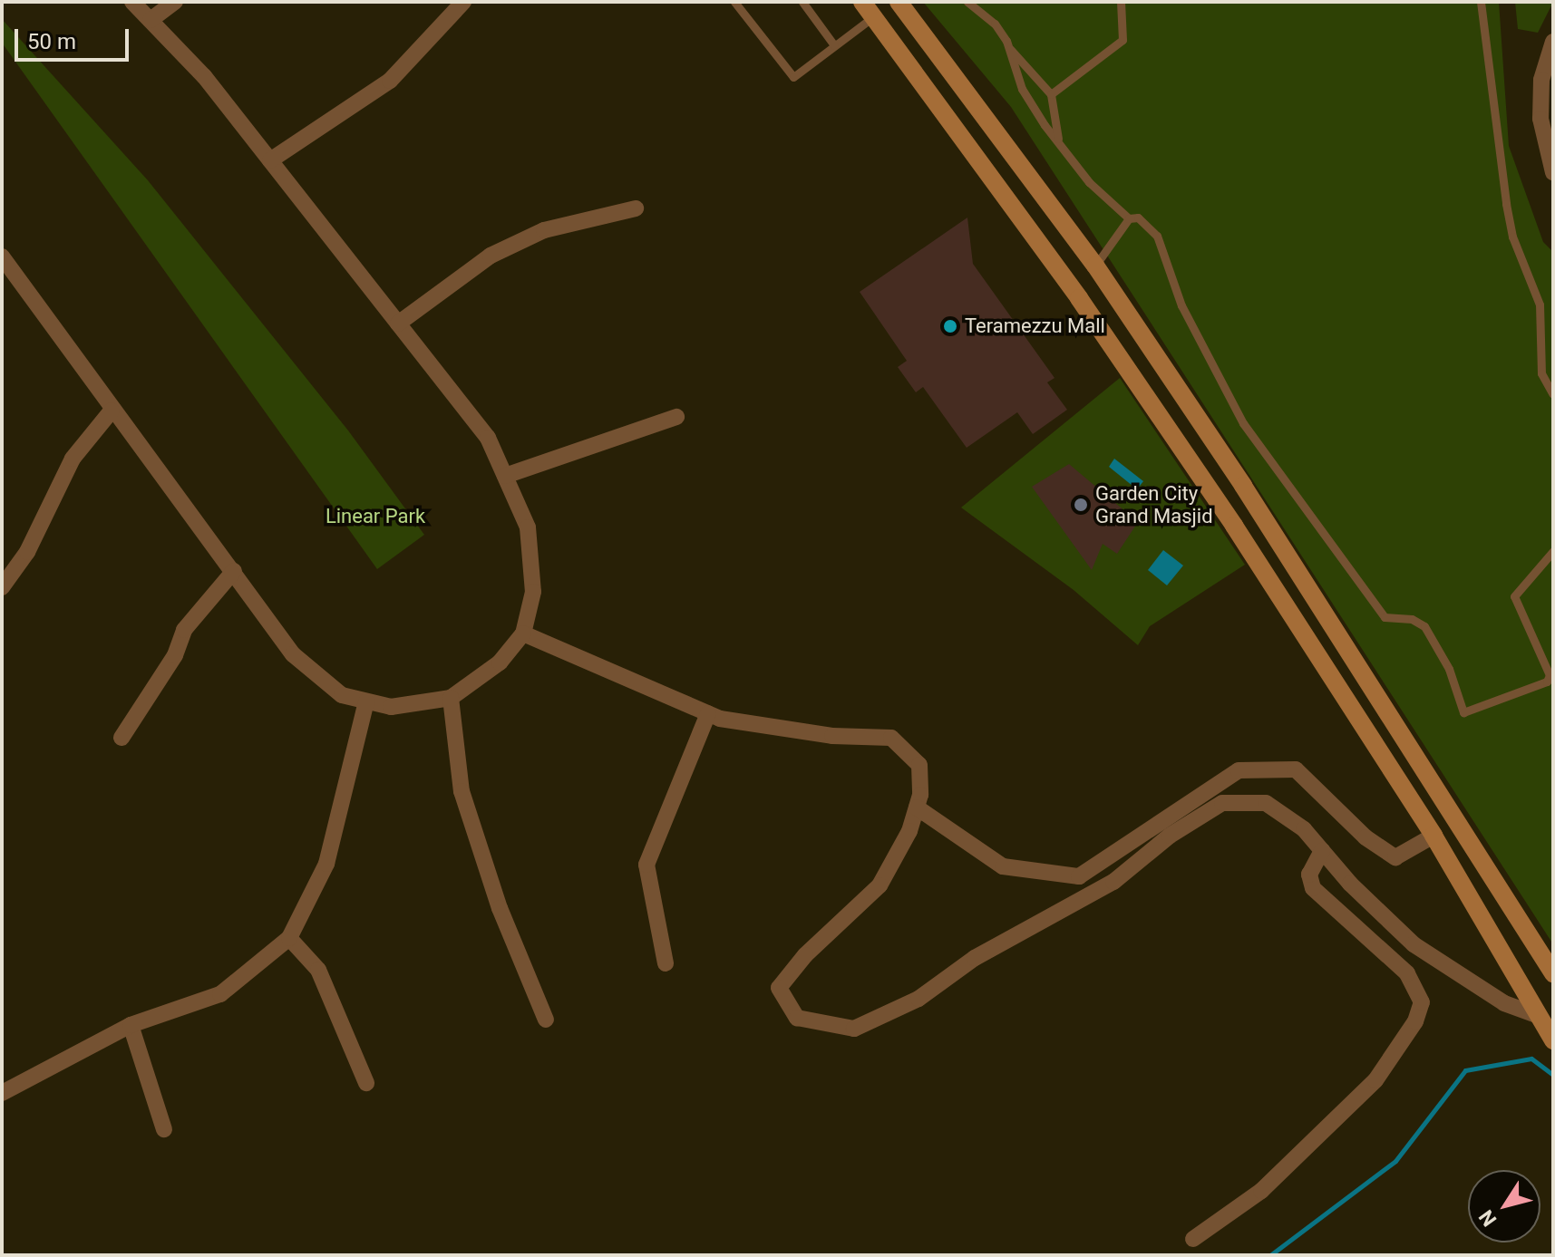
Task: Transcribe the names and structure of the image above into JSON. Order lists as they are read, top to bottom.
{
  "parks": ["Linear Park"],
  "places": ["Teramezzu Mall", "Garden City Grand Masjid"],
  "scale_bar": "50 m",
  "north": "bottom left"
}
